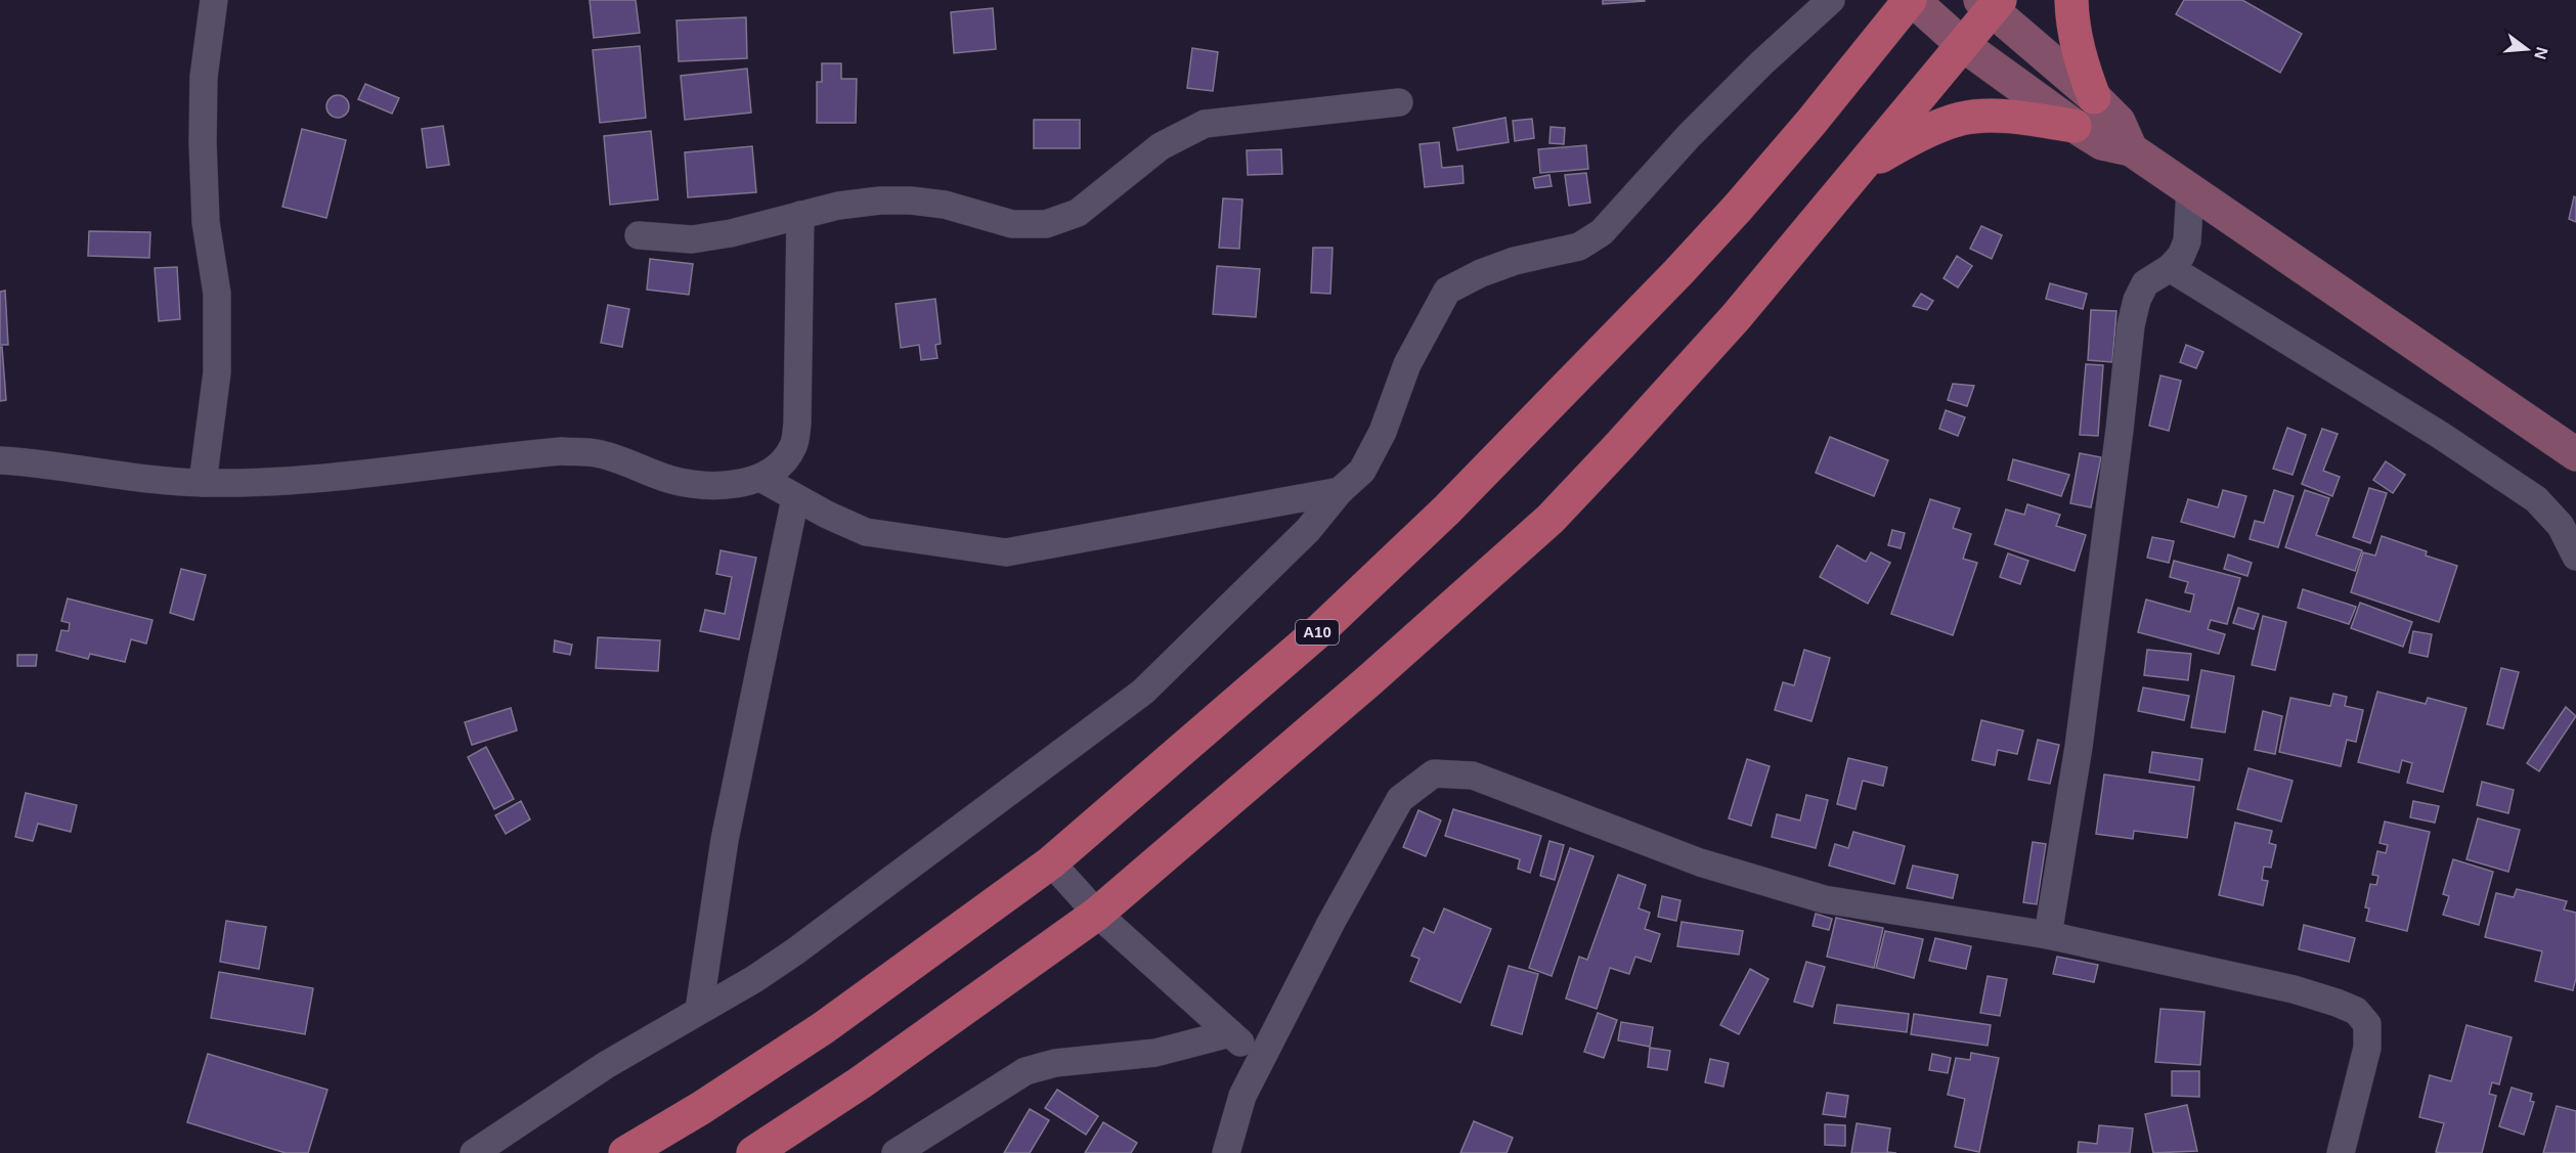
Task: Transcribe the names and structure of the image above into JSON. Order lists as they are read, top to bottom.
{
  "streets": {
    "main road": ["A10"]
  },
  "north": "right"
}
